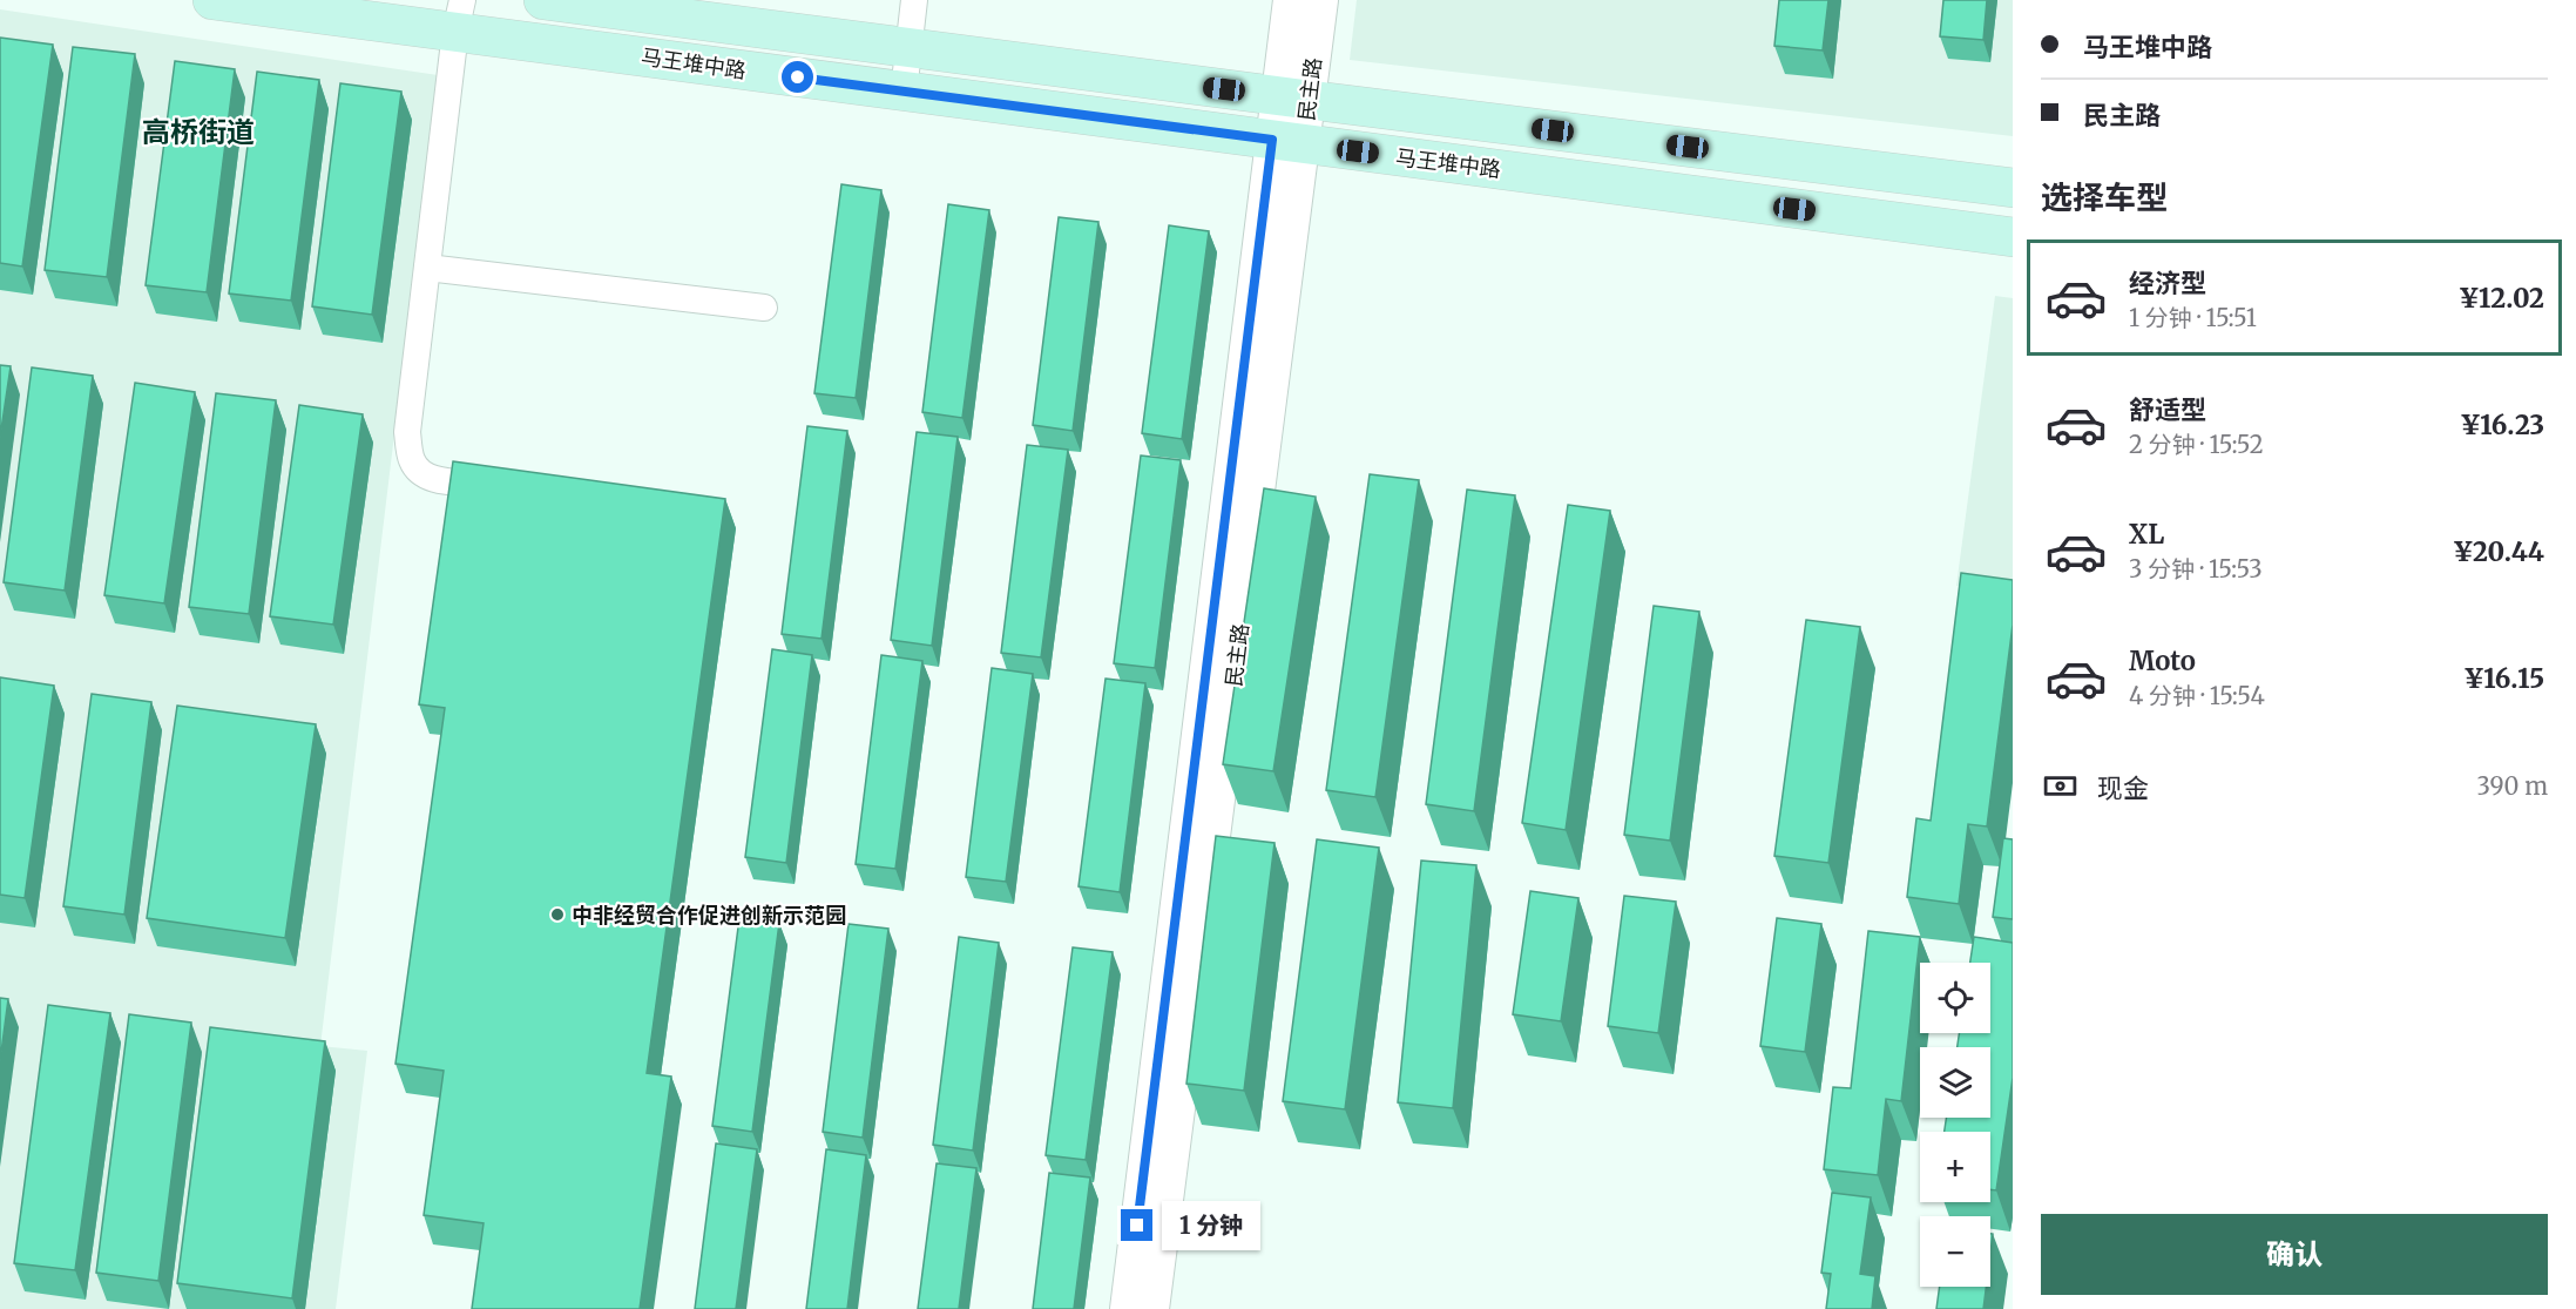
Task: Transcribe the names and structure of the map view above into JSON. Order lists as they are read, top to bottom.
{
  "streets": {
    "main road": ["马王堆中路"],
    "street": ["民主路"]
  },
  "crossings": [
    ["马王堆中路", "民主路"]
  ],
  "districts": ["高桥街道"],
  "places": ["中非经贸合作促进创新示范园"],
  "page": {
    "banner": ["马王堆中路", "民主路"],
    "heading": "选择车型",
    "list": [
      {
        "name": "经济型",
        "note": "1 分钟 · 15:51",
        "value": "¥12.02"
      },
      {
        "name": "舒适型",
        "note": "2 分钟 · 15:52",
        "value": "¥16.23"
      },
      {
        "name": "XL",
        "note": "3 分钟 · 15:53",
        "value": "¥20.44"
      },
      {
        "name": "Moto",
        "note": "4 分钟 · 15:54",
        "value": "¥16.15"
      }
    ],
    "pay": ["现金", "390 m"],
    "map_buttons": ["+", "−"],
    "buttons": "确认",
    "bubble": "1 分钟"
  }
}
